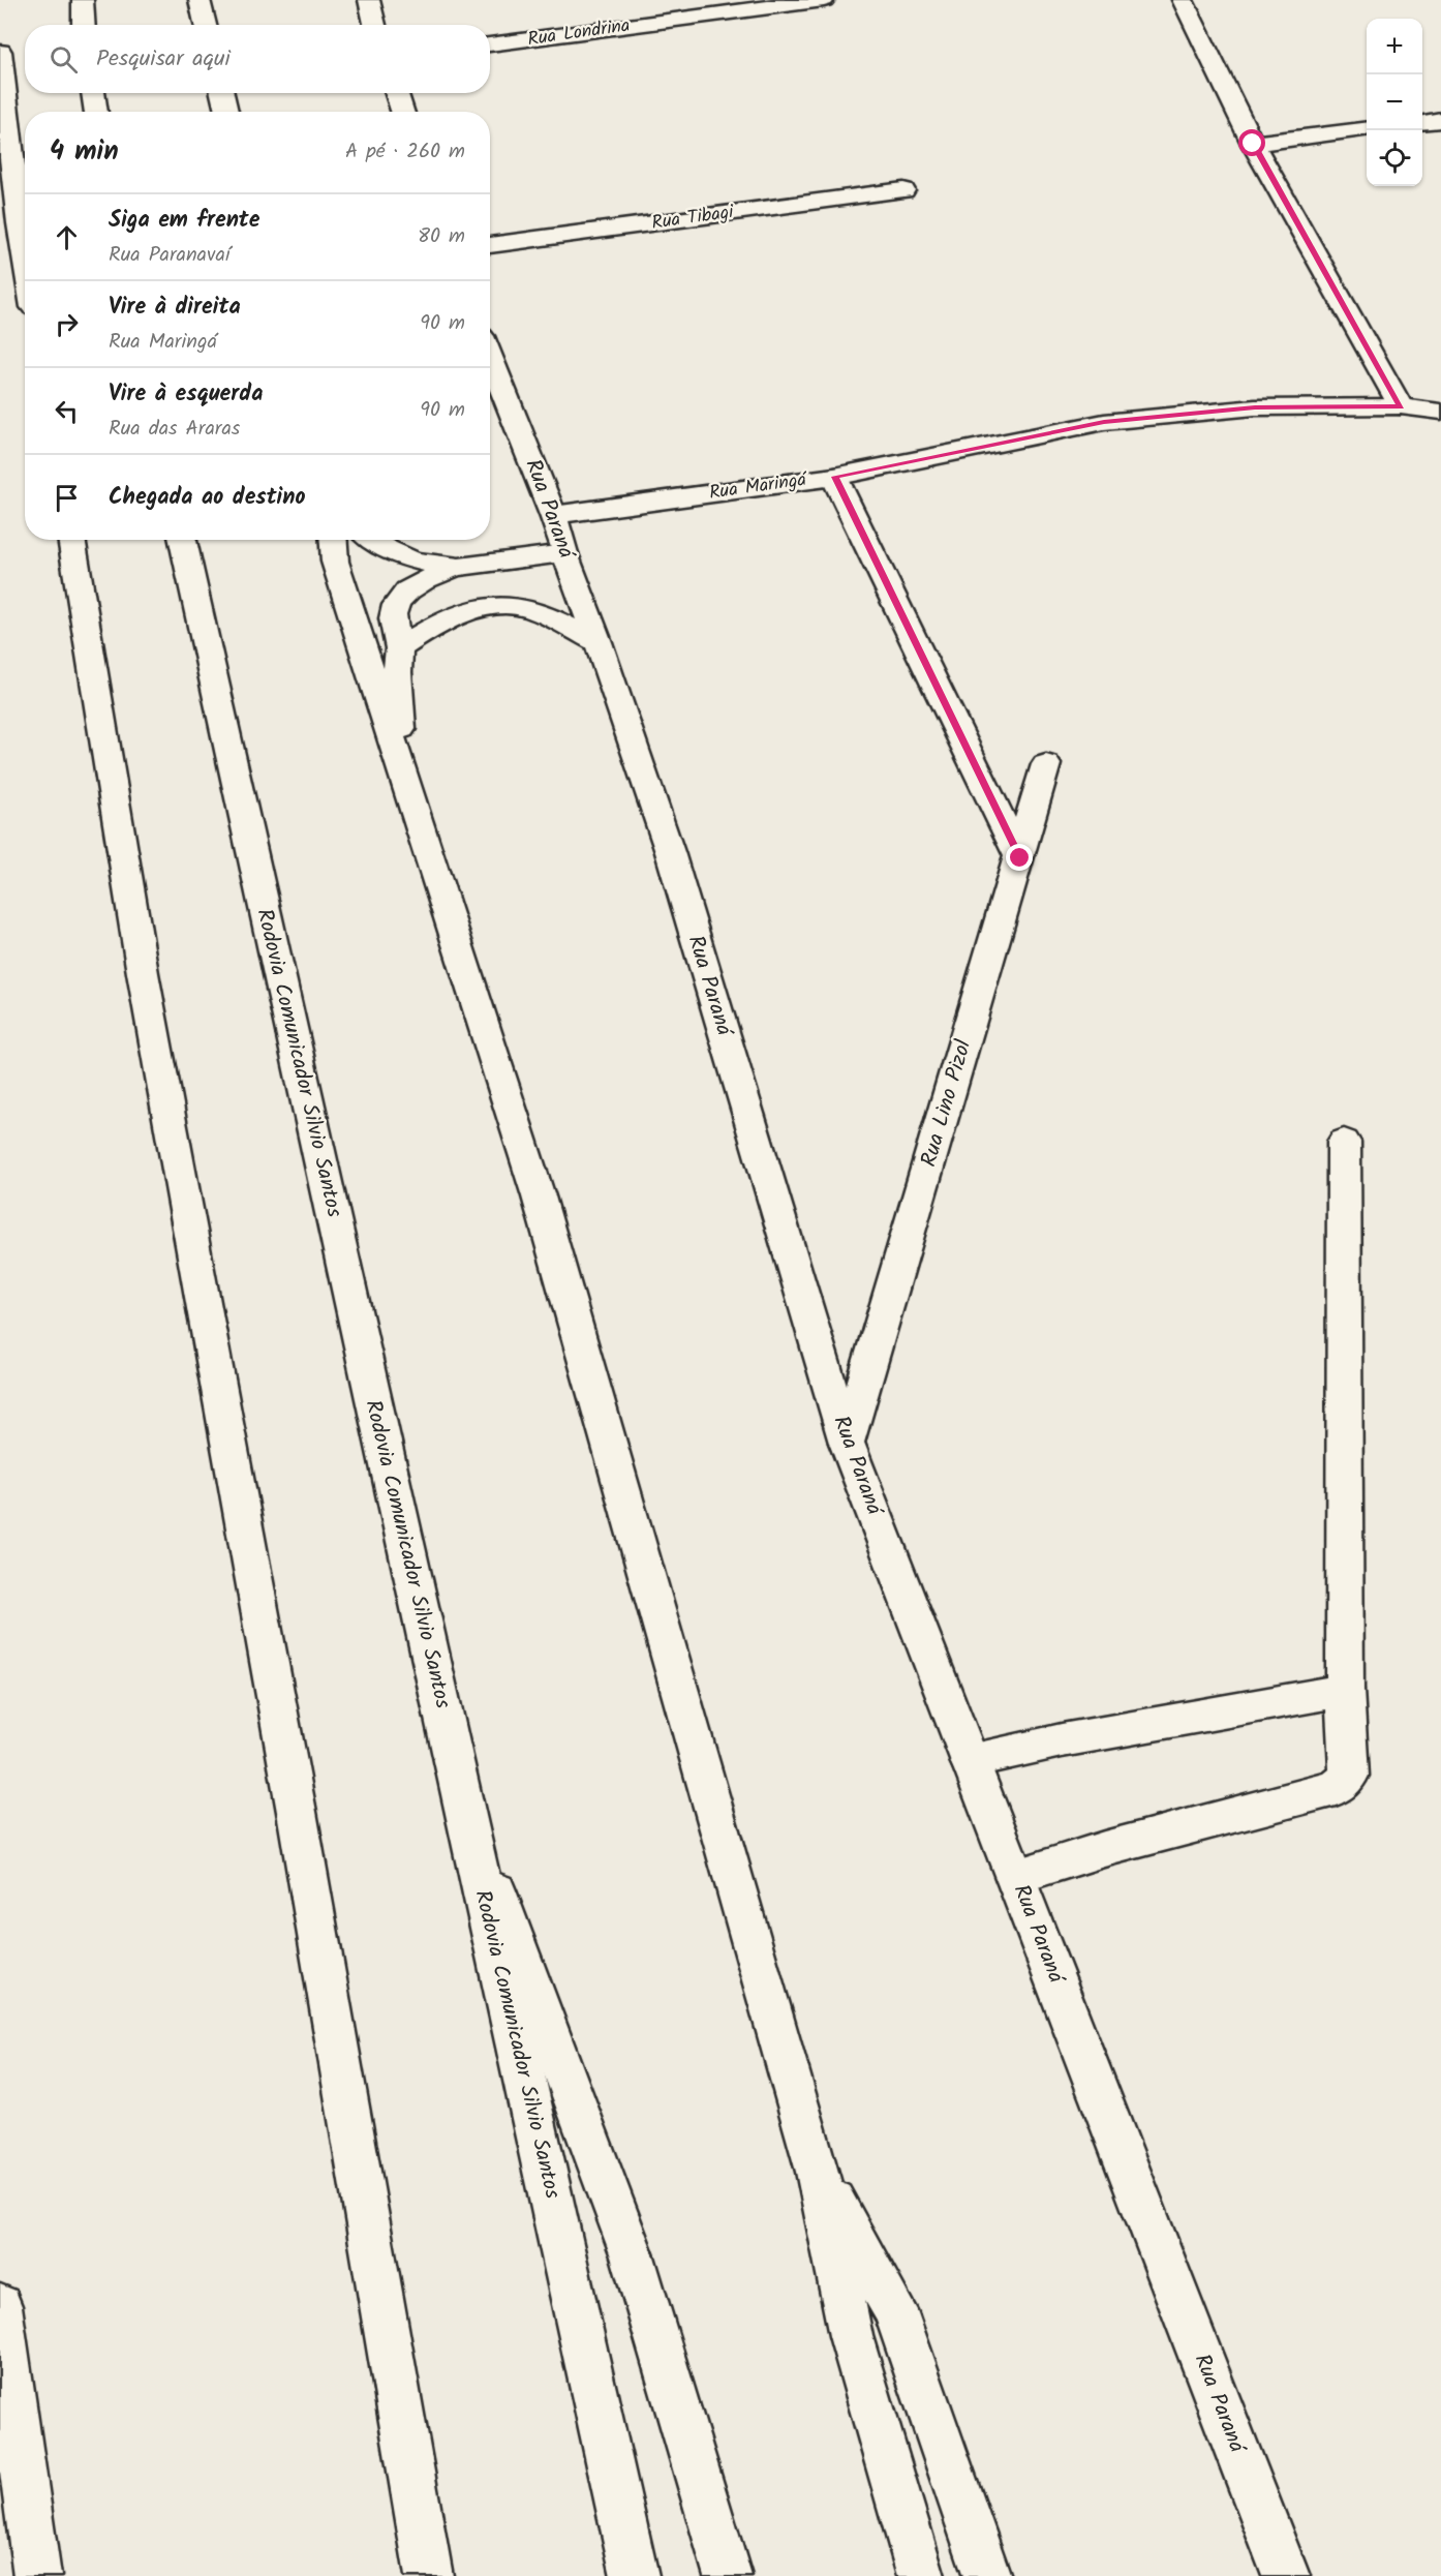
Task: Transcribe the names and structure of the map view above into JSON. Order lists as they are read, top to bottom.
{
  "streets": {
    "main road": [
      "Rua Londrina",
      "Rua Tibagi",
      "Rua Maringá",
      "Rua Paraná",
      "Rodovia Comunicador Silvio Santos",
      "Rua Lino Pizol"
    ]
  },
  "crossings": [
    ["Rua Maringá", "Rua Paraná"],
    ["Rua Paraná", "Rua Lino Pizol"]
  ],
  "page": {
    "map_buttons": ["+", "−"],
    "search": "Pesquisar aqui",
    "heading": ["4 min", "A pé · 260 m"],
    "list": [
      ["Siga em frente", "Rua Paranavaí", "80 m"],
      ["Vire à direita", "Rua Maringá", "90 m"],
      ["Vire à esquerda", "Rua das Araras", "90 m"],
      "Chegada ao destino"
    ]
  }
}
